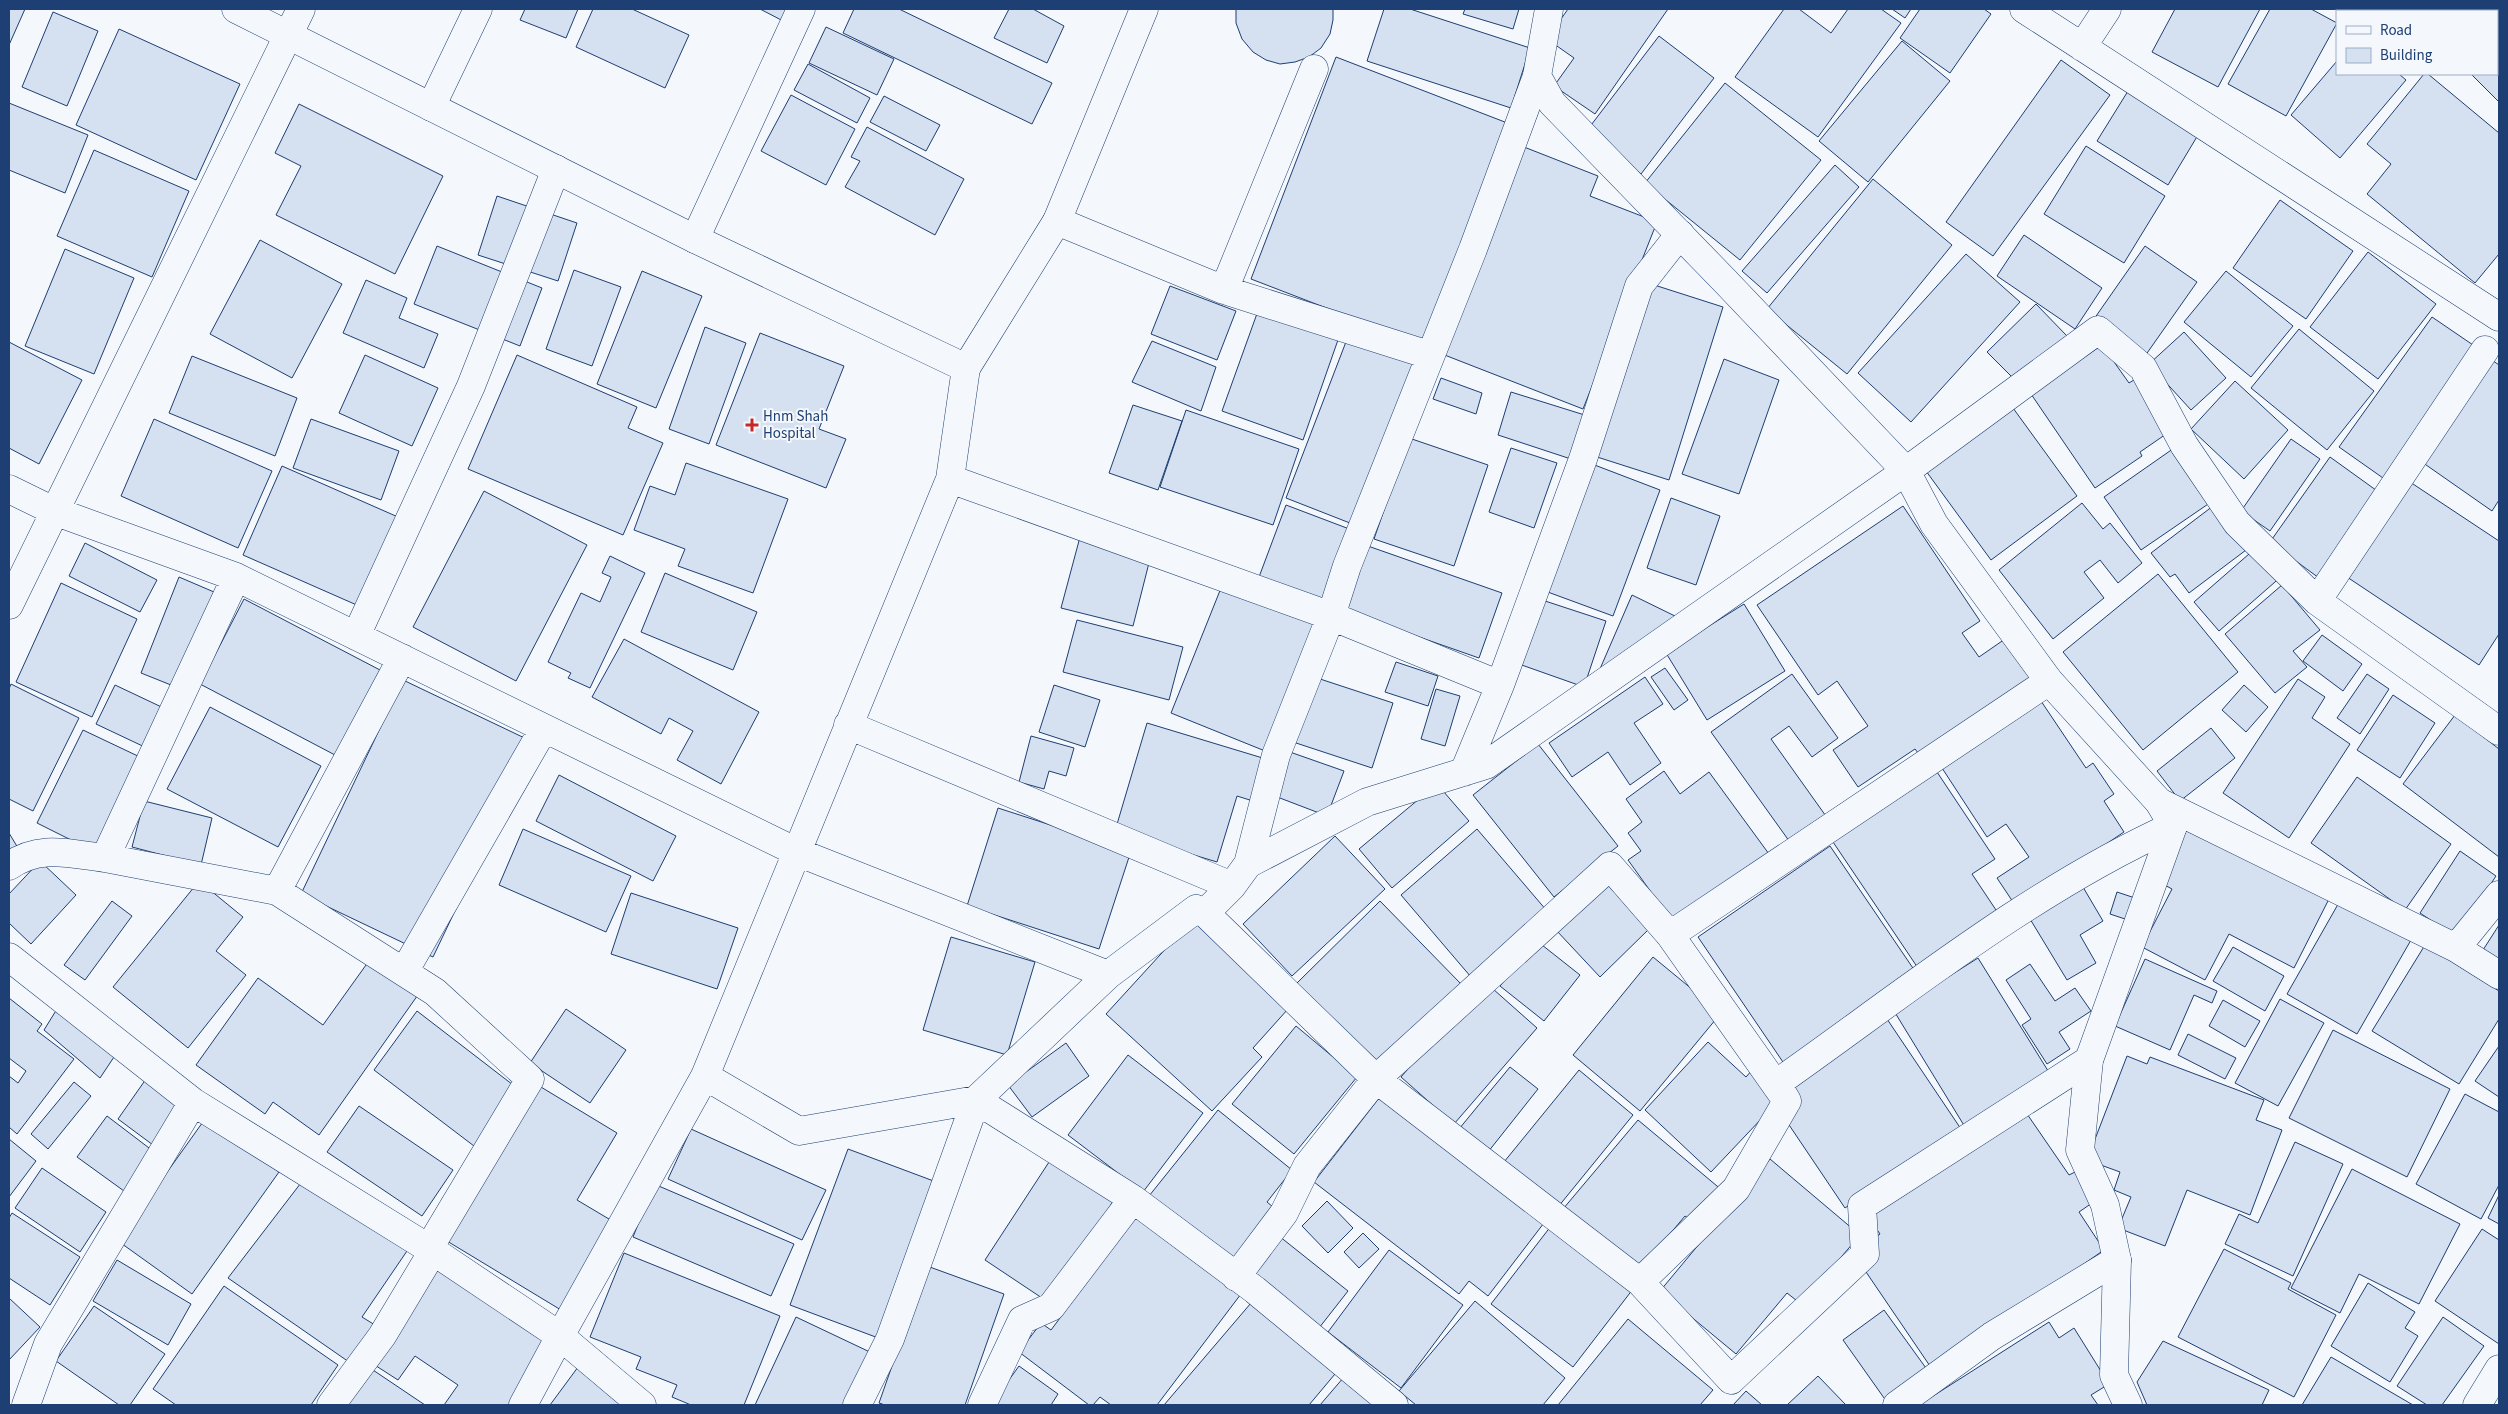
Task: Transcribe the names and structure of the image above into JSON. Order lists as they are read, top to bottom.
{
  "places": {
    "health": ["Hnm Shah Hospital"]
  },
  "legend": ["Road", "Building"]
}
